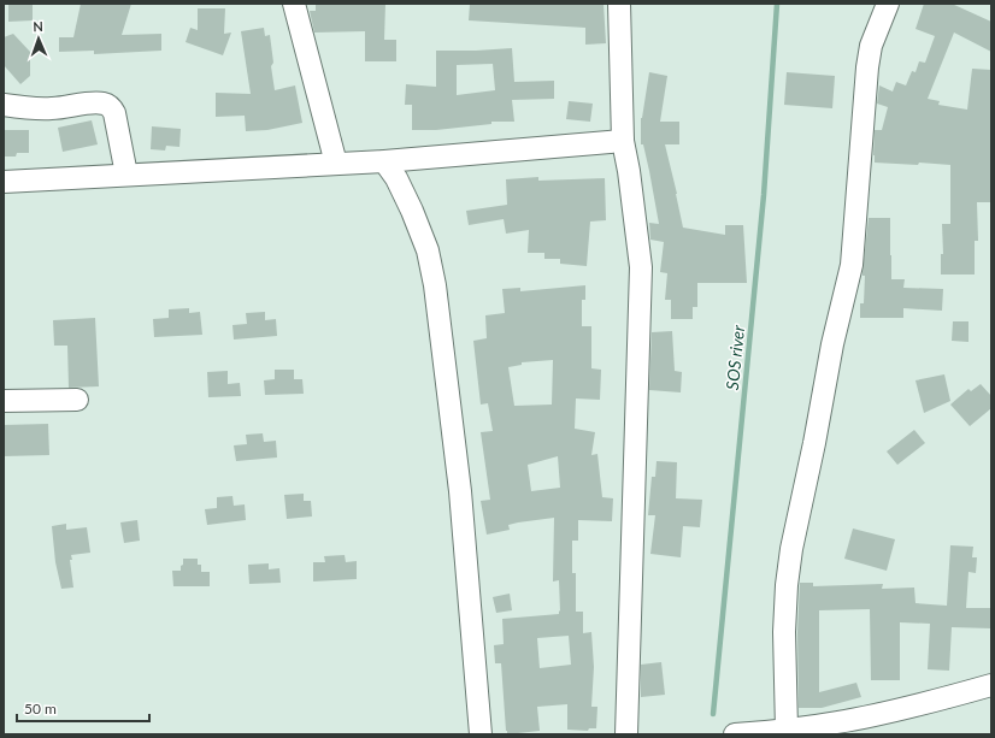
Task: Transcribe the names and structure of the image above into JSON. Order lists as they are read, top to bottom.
{
  "water": ["SOS river"],
  "scale_bar": "50 m",
  "north": "top"
}
